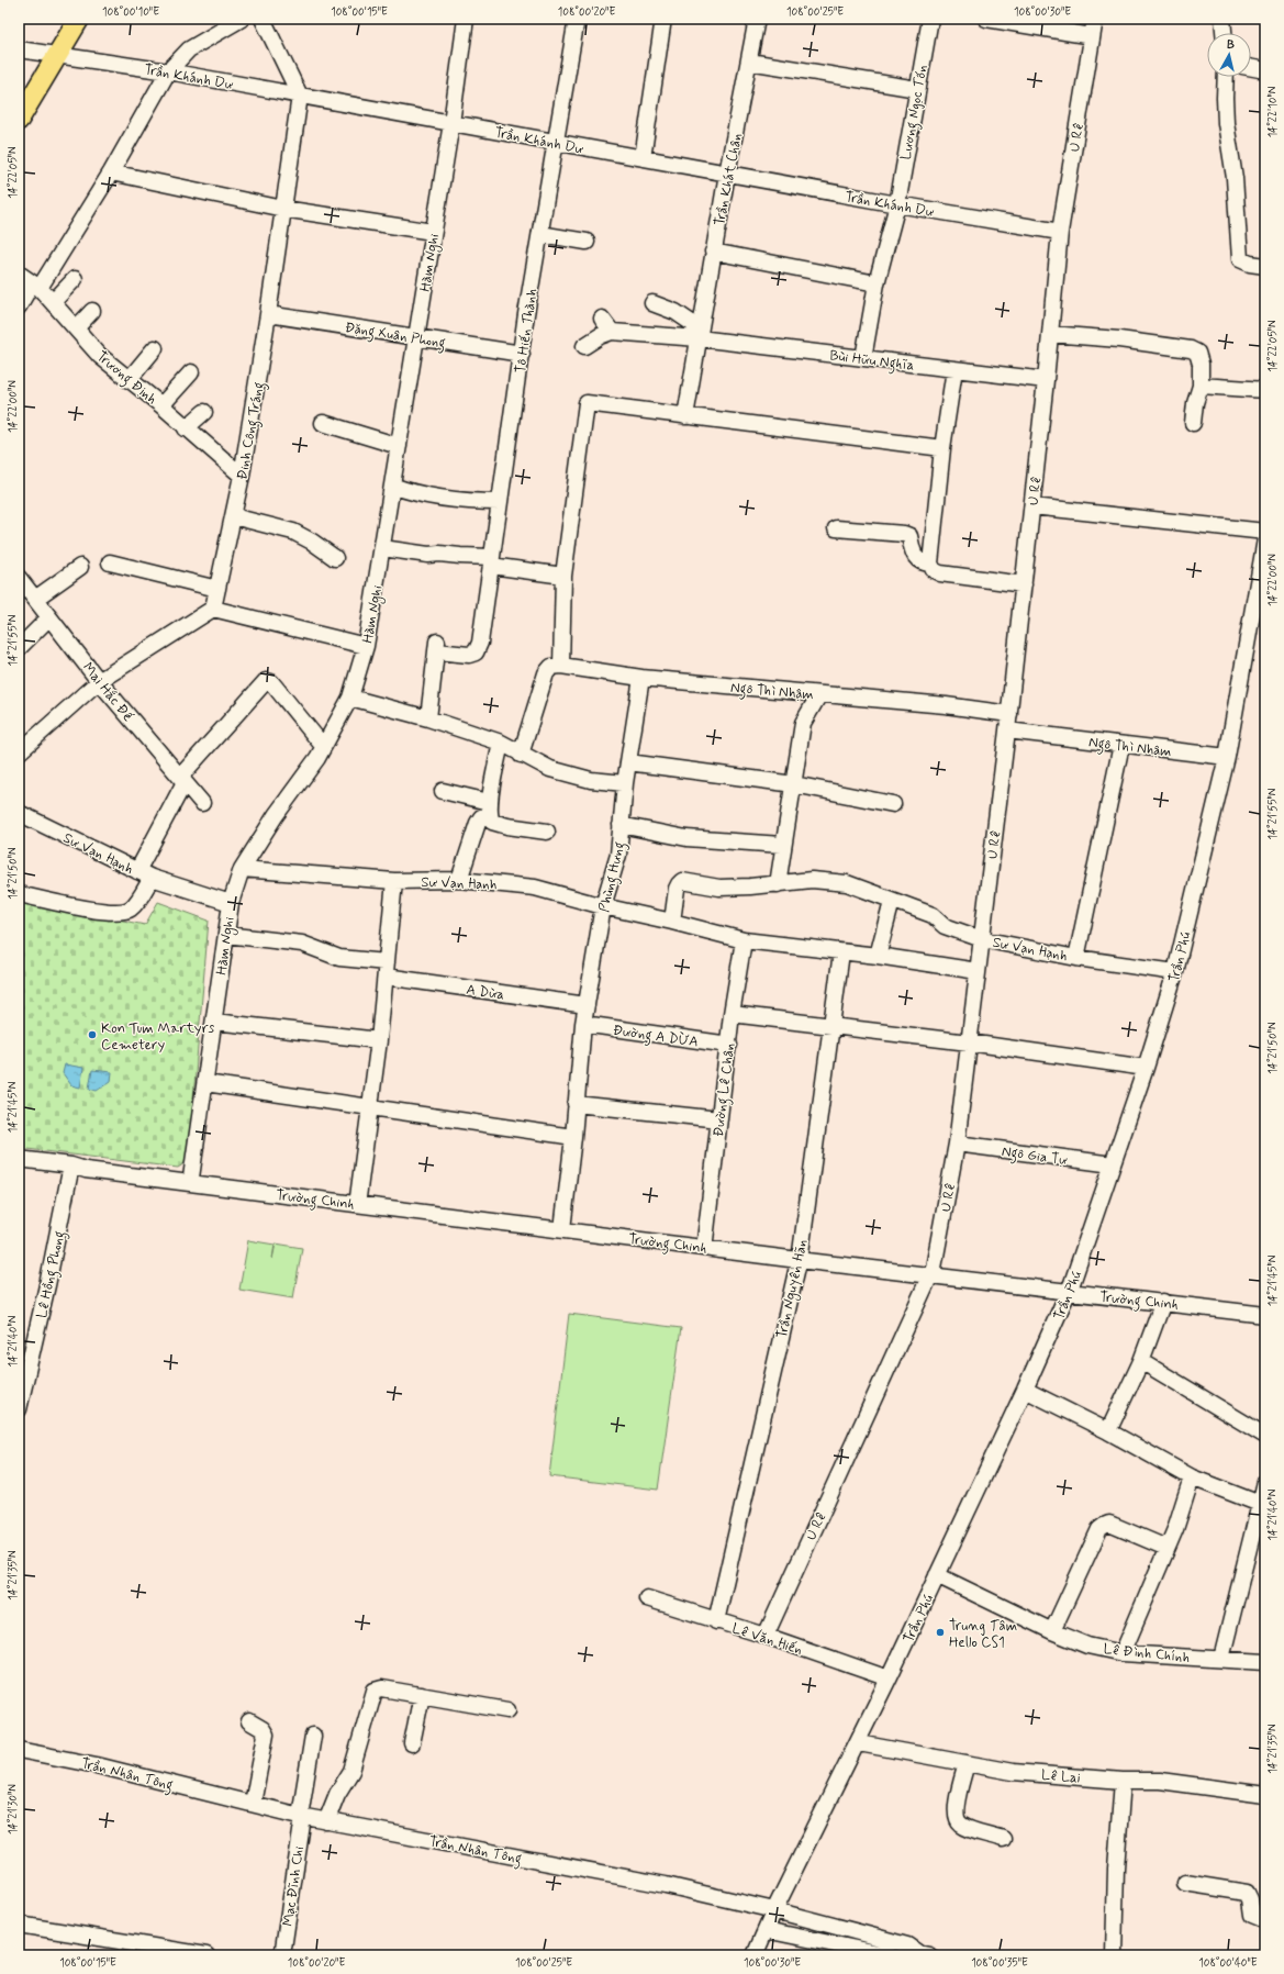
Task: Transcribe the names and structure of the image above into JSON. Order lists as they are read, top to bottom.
{
  "streets": {
    "street": [
      "Trần Khánh Dư",
      "Lương Ngọc Tốn",
      "U Rê",
      "Trần Khát Chân",
      "Hàm Nghi",
      "Tô Hiến Thành",
      "Đặng Xuân Phong",
      "Bùi Hữu Nghĩa",
      "Trương Định",
      "Đinh Công Tráng",
      "Ngô Thì Nhậm",
      "Mai Hắc Đế",
      "Sư Vạn Hạnh",
      "Phùng Hưng",
      "Trần Phú",
      "A Dừa",
      "Đường A DỪA",
      "Đường Lê Chân",
      "Ngô Gia Tự",
      "Trường Chinh",
      "Lê Hồng Phong",
      "Trần Nguyên Hãn",
      "Lê Văn Hiến",
      "Lê Đình Chính",
      "Trần Nhân Tông",
      "Lê Lai",
      "Mạc Đĩnh Chi"
    ]
  },
  "crossings": [
    ["Trần Khánh Dư", "Lương Ngọc Tốn"],
    ["Trần Khánh Dư", "U Rê"],
    ["Trần Khánh Dư", "Trần Khát Chân"],
    ["Trần Khánh Dư", "Hàm Nghi"],
    ["Trần Khánh Dư", "Tô Hiến Thành"],
    ["Trần Khánh Dư", "Đinh Công Tráng"],
    ["Lương Ngọc Tốn", "Bùi Hữu Nghĩa"],
    ["U Rê", "Bùi Hữu Nghĩa"],
    ["U Rê", "Ngô Thì Nhậm"],
    ["U Rê", "Sư Vạn Hạnh"],
    ["U Rê", "Ngô Gia Tự"],
    ["U Rê", "Trường Chinh"],
    ["U Rê", "Lê Văn Hiến"],
    ["Trần Khát Chân", "Bùi Hữu Nghĩa"],
    ["Hàm Nghi", "Đặng Xuân Phong"],
    ["Hàm Nghi", "Sư Vạn Hạnh"],
    ["Hàm Nghi", "A Dừa"],
    ["Hàm Nghi", "Trường Chinh"],
    ["Tô Hiến Thành", "Đặng Xuân Phong"],
    ["Đặng Xuân Phong", "Đinh Công Tráng"],
    ["Trương Định", "Đinh Công Tráng"],
    ["Ngô Thì Nhậm", "Trần Phú"],
    ["Sư Vạn Hạnh", "Phùng Hưng"],
    ["Sư Vạn Hạnh", "Trần Phú"],
    ["Sư Vạn Hạnh", "Đường Lê Chân"],
    ["Sư Vạn Hạnh", "Trần Nguyên Hãn"],
    ["Phùng Hưng", "A Dừa"],
    ["Phùng Hưng", "Đường A DỪA"],
    ["Phùng Hưng", "Trường Chinh"],
    ["Trần Phú", "Ngô Gia Tự"],
    ["Trần Phú", "Trường Chinh"],
    ["Trần Phú", "Lê Văn Hiến"],
    ["Trần Phú", "Lê Đình Chính"],
    ["Trần Phú", "Trần Nhân Tông"],
    ["Trần Phú", "Lê Lai"],
    ["Đường A DỪA", "Đường Lê Chân"],
    ["Đường Lê Chân", "Trường Chinh"],
    ["Trường Chinh", "Lê Hồng Phong"],
    ["Trường Chinh", "Trần Nguyên Hãn"],
    ["Trần Nguyên Hãn", "Lê Văn Hiến"],
    ["Trần Nhân Tông", "Mạc Đĩnh Chi"]
  ],
  "places": ["Kon Tum Martyrs Cemetery", "Trung Tâm Hello CS1"],
  "north": "top",
  "coordinates": [
    "108°00'10\"E",
    "108°00'15\"E",
    "108°00'20\"E",
    "108°00'25\"E",
    "108°00'30\"E",
    "14°22'10\"N",
    "14°22'05\"N",
    "14°22'00\"N",
    "14°21'55\"N",
    "14°21'50\"N",
    "14°21'45\"N",
    "14°21'40\"N",
    "14°21'35\"N",
    "14°21'30\"N",
    "108°00'35\"E",
    "108°00'40\"E"
  ]
}
